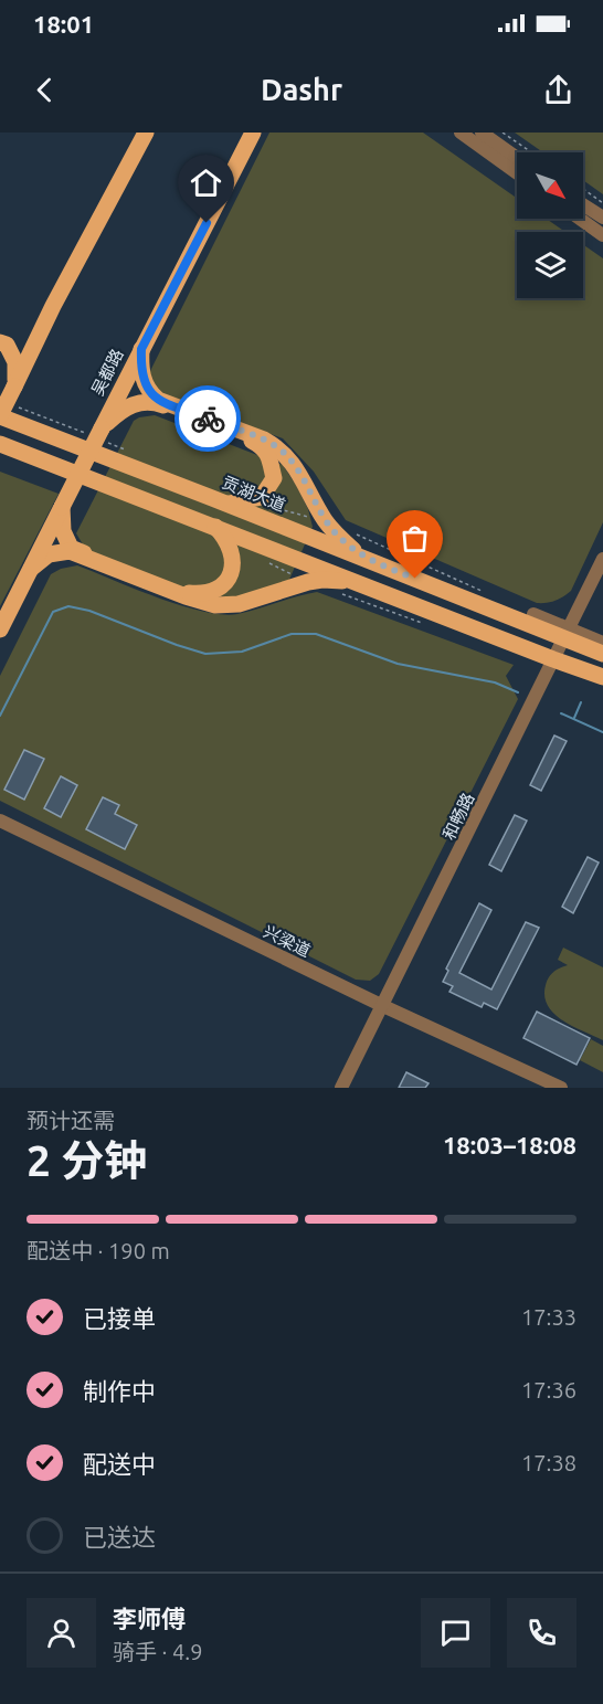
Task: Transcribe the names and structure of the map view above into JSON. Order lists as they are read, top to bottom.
{
  "streets": {
    "main road": ["吴都路", "贡湖大道"],
    "street": ["和畅路", "兴梁道"]
  },
  "crossings": [
    ["贡湖大道", "和畅路"],
    ["和畅路", "兴梁道"]
  ],
  "north": "bottom right",
  "page": {
    "status": "18:01",
    "header": "Dashr",
    "heading": ["2 分钟", "预计还需", "18:03–18:08"],
    "panel": ["李师傅", "骑手 · 4.9"],
    "bar": "配送中 · 190 m",
    "list": [
      ["已接单", "17:33"],
      ["制作中", "17:36"],
      ["配送中", "17:38"],
      "已送达"
    ]
  }
}
